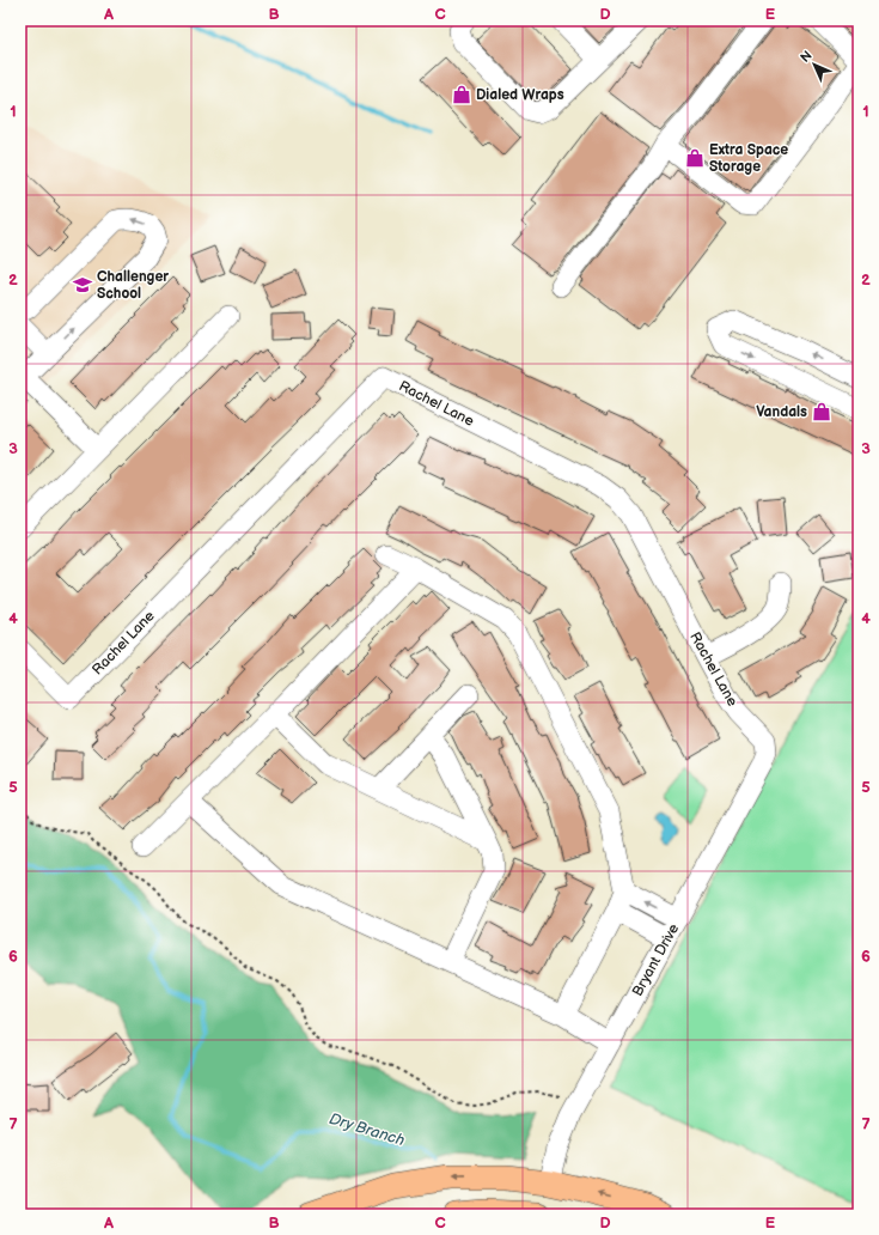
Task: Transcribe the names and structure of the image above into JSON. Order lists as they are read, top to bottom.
{
  "streets": {
    "street": ["Rachel Lane", "Bryant Drive"]
  },
  "crossings": [
    ["Rachel Lane", "Bryant Drive"]
  ],
  "water": ["Dry Branch"],
  "places": {
    "shop": ["Dialed Wraps", "Extra Space Storage", "Vandals"],
    "school or university": ["Challenger School"]
  },
  "north": "top left",
  "grid": {
    "columns": [
      "A",
      "B",
      "C",
      "D",
      "E"
    ],
    "rows": [
      "1",
      "2",
      "3",
      "4",
      "5",
      "6",
      "7"
    ]
  }
}
